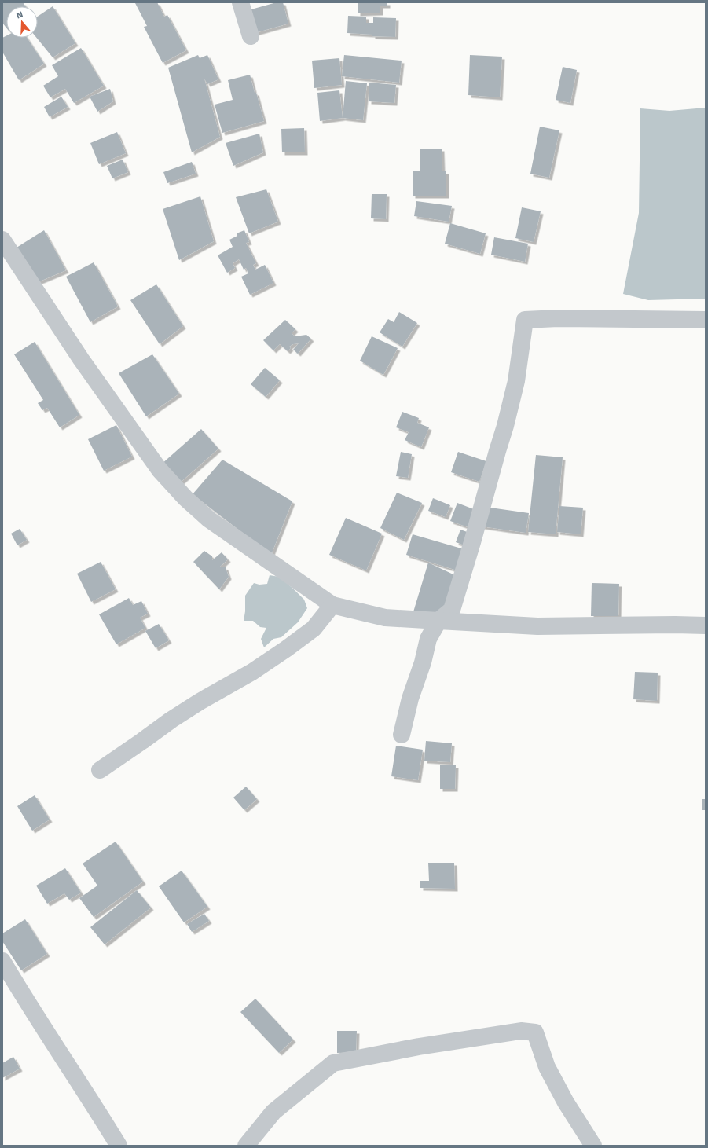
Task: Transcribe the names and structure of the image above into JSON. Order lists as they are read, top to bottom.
{
  "north": "top"
}
